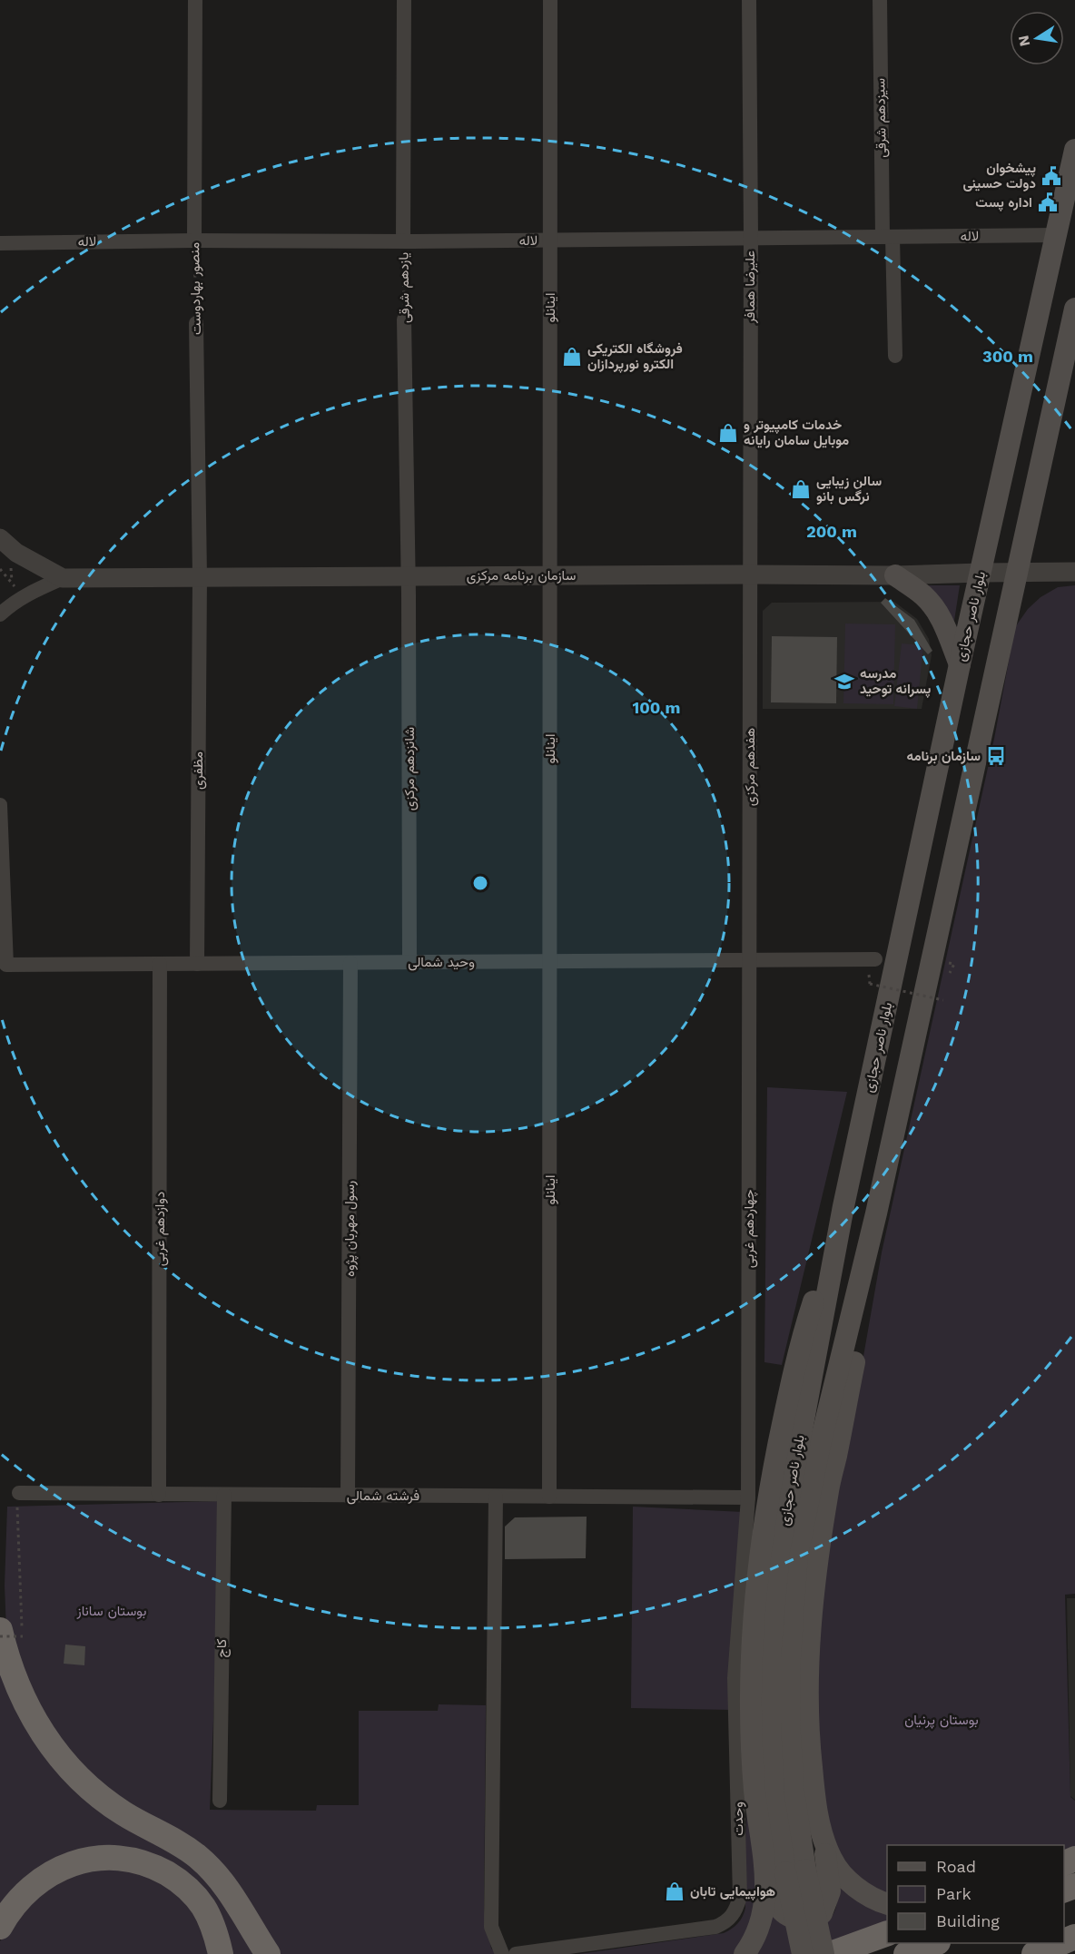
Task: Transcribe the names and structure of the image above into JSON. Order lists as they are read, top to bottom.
{
  "streets": {
    "main road": ["بلوار ناصر حجازی"],
    "street": [
      "سیزدهم شرقی",
      "لاله",
      "علیرضا همافر",
      "یازدهم شرقی",
      "منصور بهاردوست",
      "اینانلو",
      "سازمان برنامه مرکزی",
      "هفدهم مرکزی",
      "شانزدهم مرکزی",
      "مظفری",
      "وحید شمالی",
      "دوازدهم غربی",
      "رسول مهربان پژوه",
      "چهاردهم غربی",
      "فرشته شمالی",
      "کاج",
      "وحدت"
    ]
  },
  "crossings": [
    ["سیزدهم شرقی", "لاله"],
    ["لاله", "علیرضا همافر"],
    ["لاله", "یازدهم شرقی"],
    ["لاله", "منصور بهاردوست"],
    ["لاله", "اینانلو"],
    ["لاله", "بلوار ناصر حجازی"],
    ["علیرضا همافر", "سازمان برنامه مرکزی"],
    ["علیرضا همافر", "هفدهم مرکزی"],
    ["یازدهم شرقی", "سازمان برنامه مرکزی"],
    ["یازدهم شرقی", "شانزدهم مرکزی"],
    ["منصور بهاردوست", "سازمان برنامه مرکزی"],
    ["منصور بهاردوست", "مظفری"],
    ["اینانلو", "سازمان برنامه مرکزی"],
    ["اینانلو", "وحید شمالی"],
    ["اینانلو", "فرشته شمالی"],
    ["سازمان برنامه مرکزی", "بلوار ناصر حجازی"],
    ["سازمان برنامه مرکزی", "هفدهم مرکزی"],
    ["سازمان برنامه مرکزی", "شانزدهم مرکزی"],
    ["سازمان برنامه مرکزی", "مظفری"],
    ["هفدهم مرکزی", "وحید شمالی"],
    ["هفدهم مرکزی", "چهاردهم غربی"],
    ["شانزدهم مرکزی", "وحید شمالی"],
    ["مظفری", "وحید شمالی"],
    ["وحید شمالی", "دوازدهم غربی"],
    ["وحید شمالی", "رسول مهربان پژوه"],
    ["وحید شمالی", "چهاردهم غربی"],
    ["دوازدهم غربی", "فرشته شمالی"],
    ["رسول مهربان پژوه", "فرشته شمالی"],
    ["چهاردهم غربی", "فرشته شمالی"],
    ["چهاردهم غربی", "وحدت"],
    ["فرشته شمالی", "کاج"],
    ["فرشته شمالی", "وحدت"]
  ],
  "parks": ["بوستان ساناز", "بوستان پرنیان"],
  "places": {
    "public building": ["پیشخوان دولت حسینی", "اداره پست"],
    "shop": [
      "فروشگاه الکتریکی الکترو نورپردازان",
      "خدمات کامپیوتر و موبایل سامان رایانه",
      "سالن زیبایی نرگس بانو",
      "هواپیمایی تابان"
    ],
    "school or university": ["مدرسه پسرانه توحید"],
    "bus stop": ["سازمان برنامه"]
  },
  "legend": ["Road", "Park", "Building"],
  "north": "left",
  "rings": ["300 m", "200 m", "100 m"]
}
